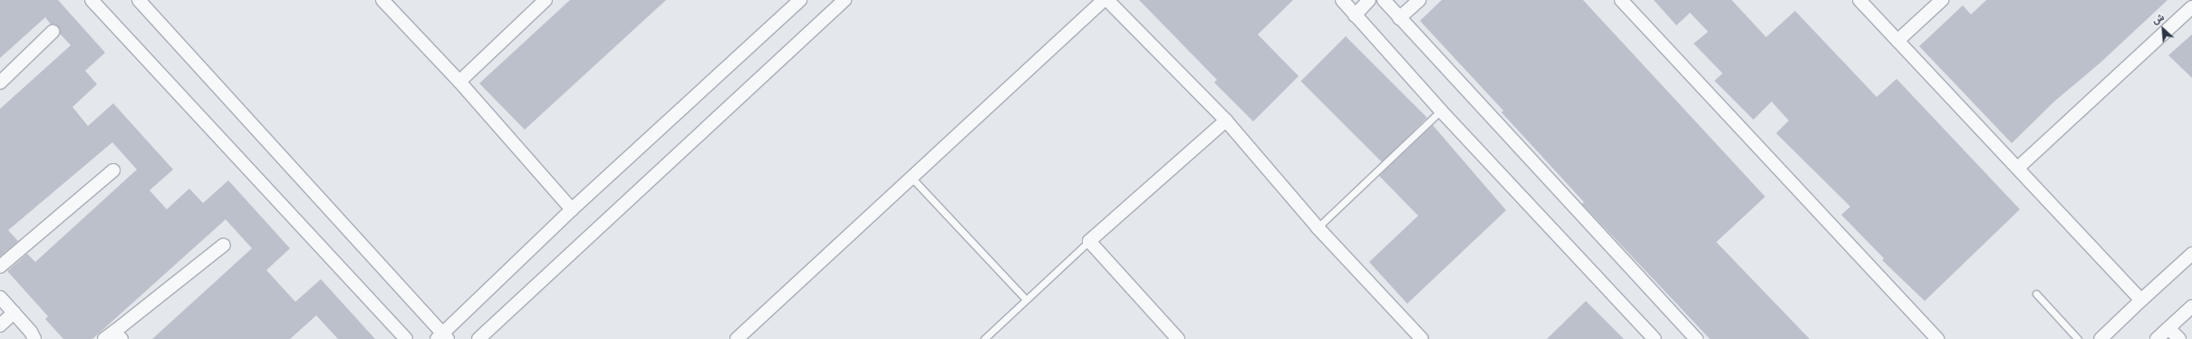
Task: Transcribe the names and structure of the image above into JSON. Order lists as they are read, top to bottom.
{
  "north": "top left"
}
